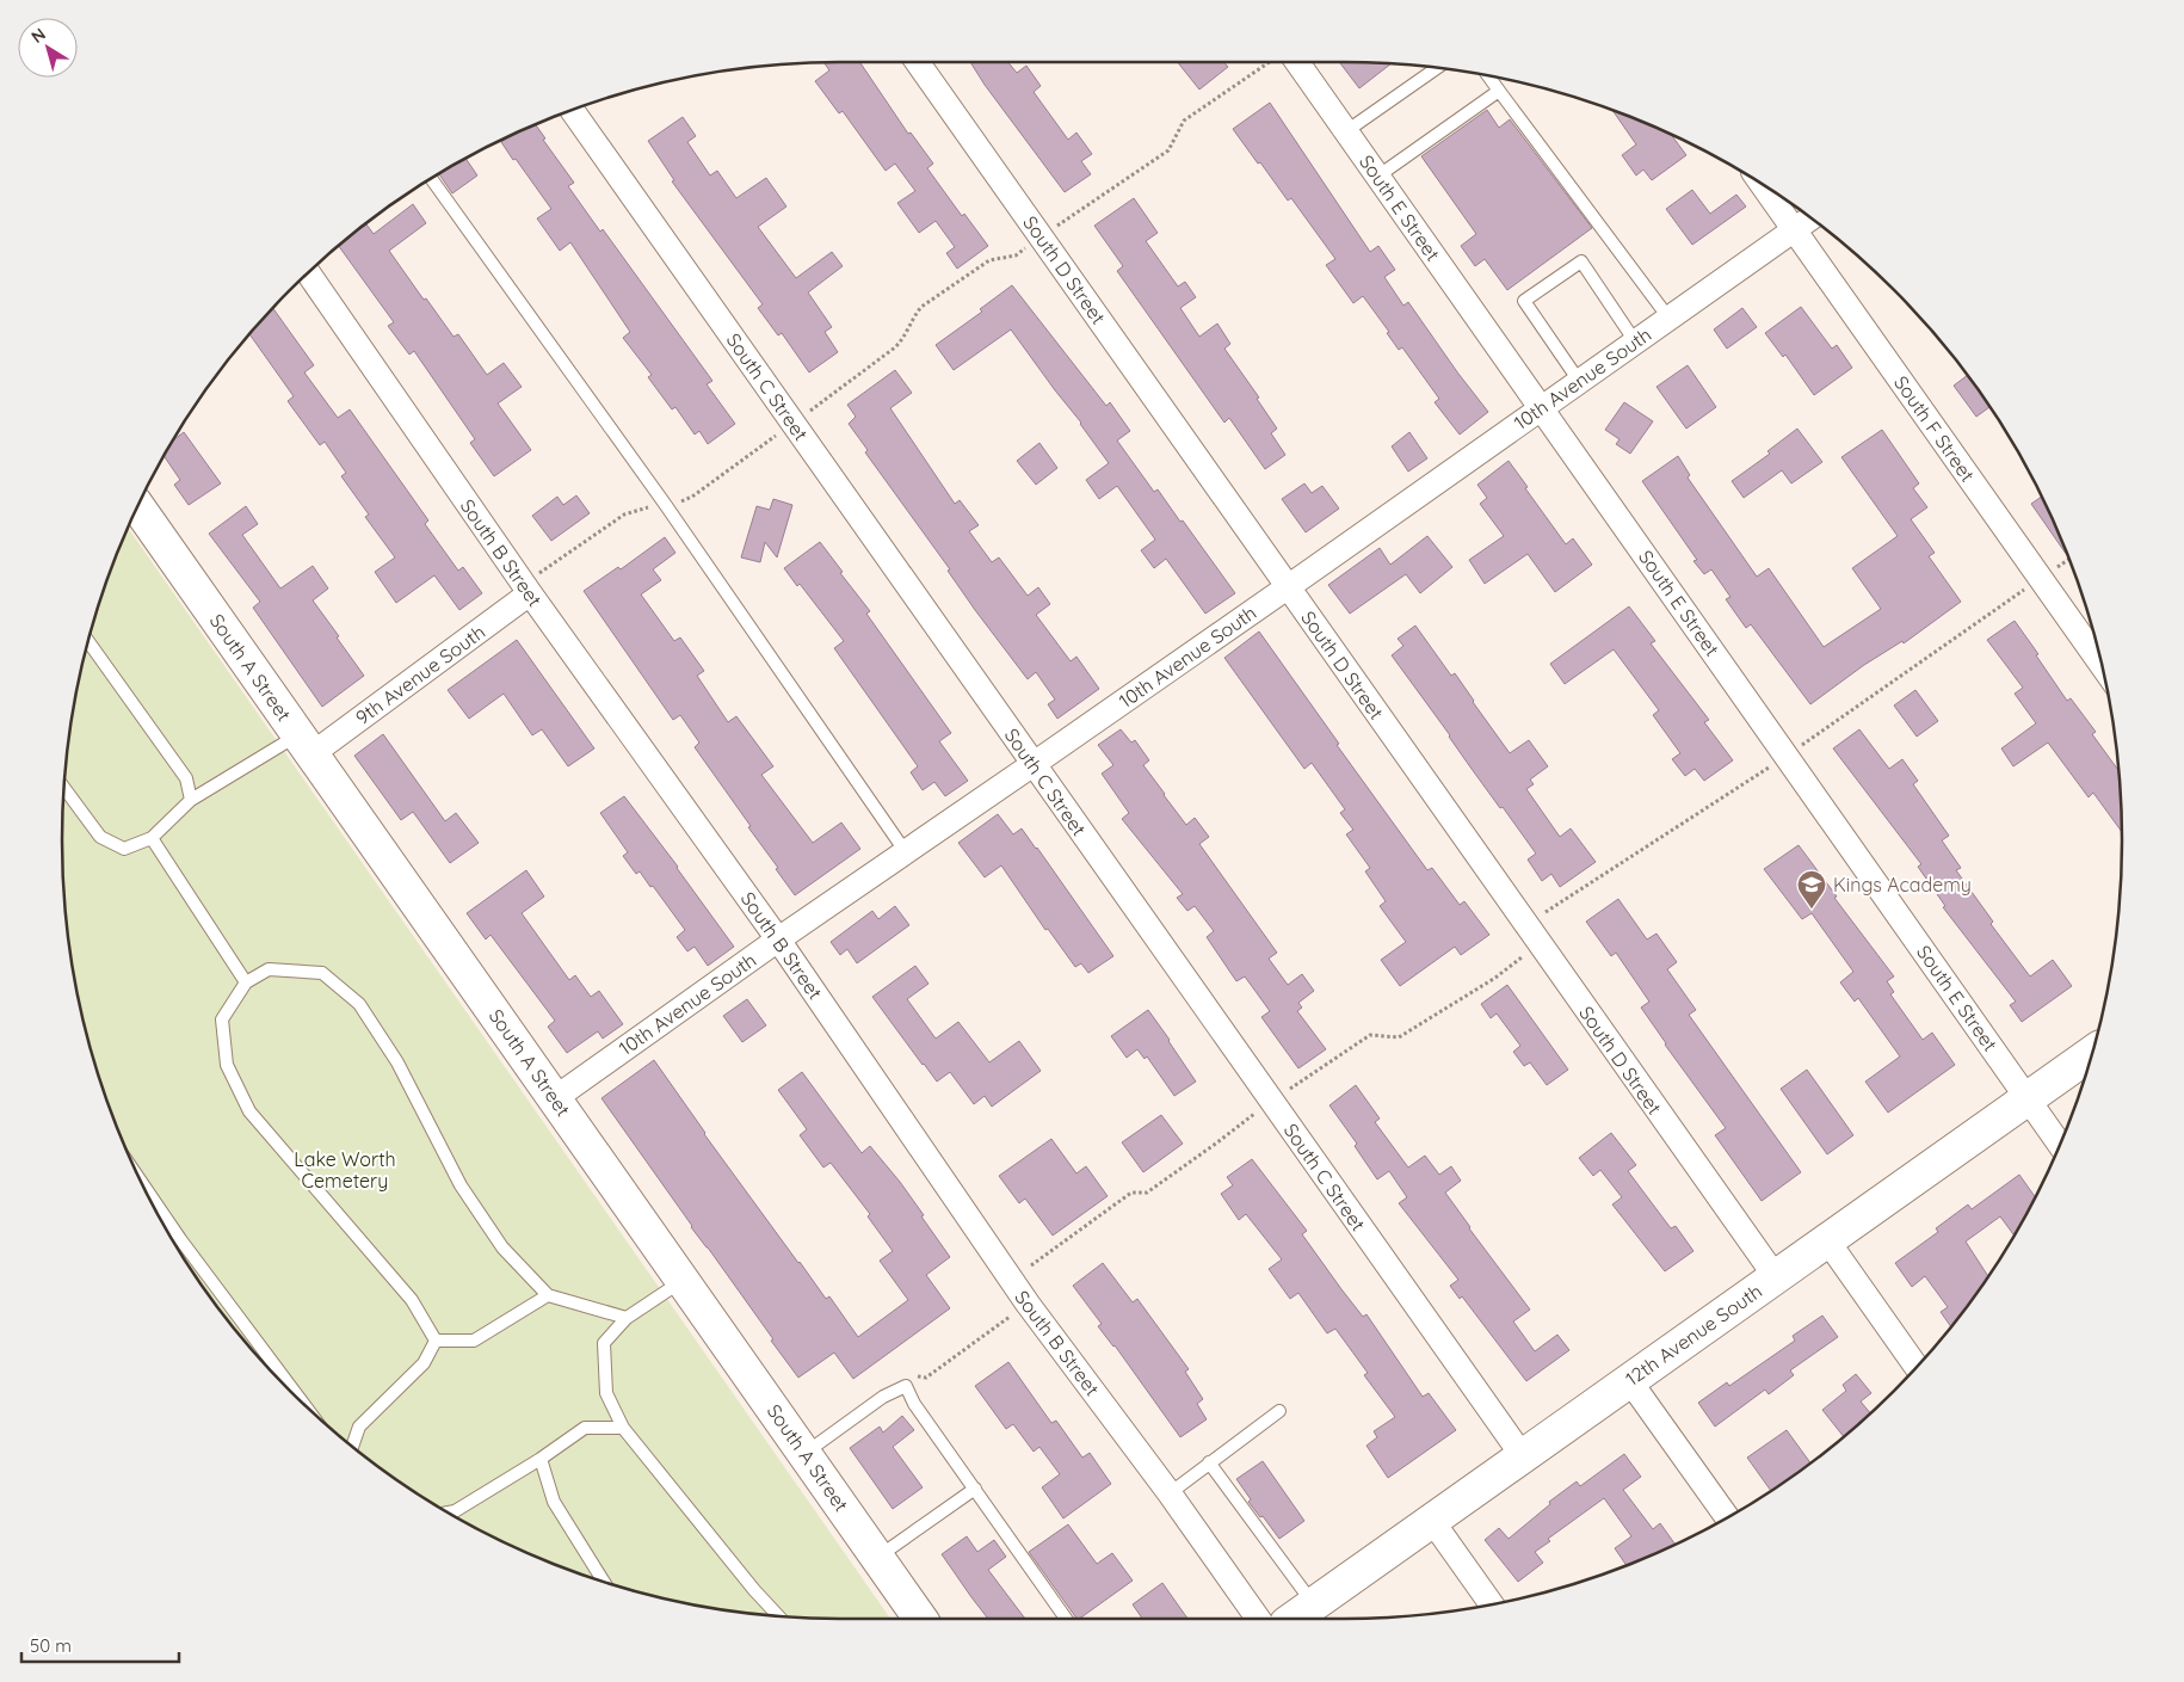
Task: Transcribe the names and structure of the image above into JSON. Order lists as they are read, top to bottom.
{
  "streets": {
    "street": [
      "South E Street",
      "South D Street",
      "10th Avenue South",
      "South C Street",
      "South F Street",
      "South B Street",
      "South A Street",
      "9th Avenue South",
      "12th Avenue South"
    ]
  },
  "crossings": [
    ["South E Street", "10th Avenue South"],
    ["South E Street", "12th Avenue South"],
    ["South D Street", "10th Avenue South"],
    ["South D Street", "12th Avenue South"],
    ["10th Avenue South", "South C Street"],
    ["10th Avenue South", "South F Street"],
    ["10th Avenue South", "South B Street"],
    ["10th Avenue South", "South A Street"],
    ["South C Street", "12th Avenue South"],
    ["South B Street", "9th Avenue South"],
    ["South A Street", "9th Avenue South"]
  ],
  "parks": ["Lake Worth Cemetery"],
  "places": {
    "school or university": ["Kings Academy"]
  },
  "scale_bar": "50 m",
  "north": "top left"
}
